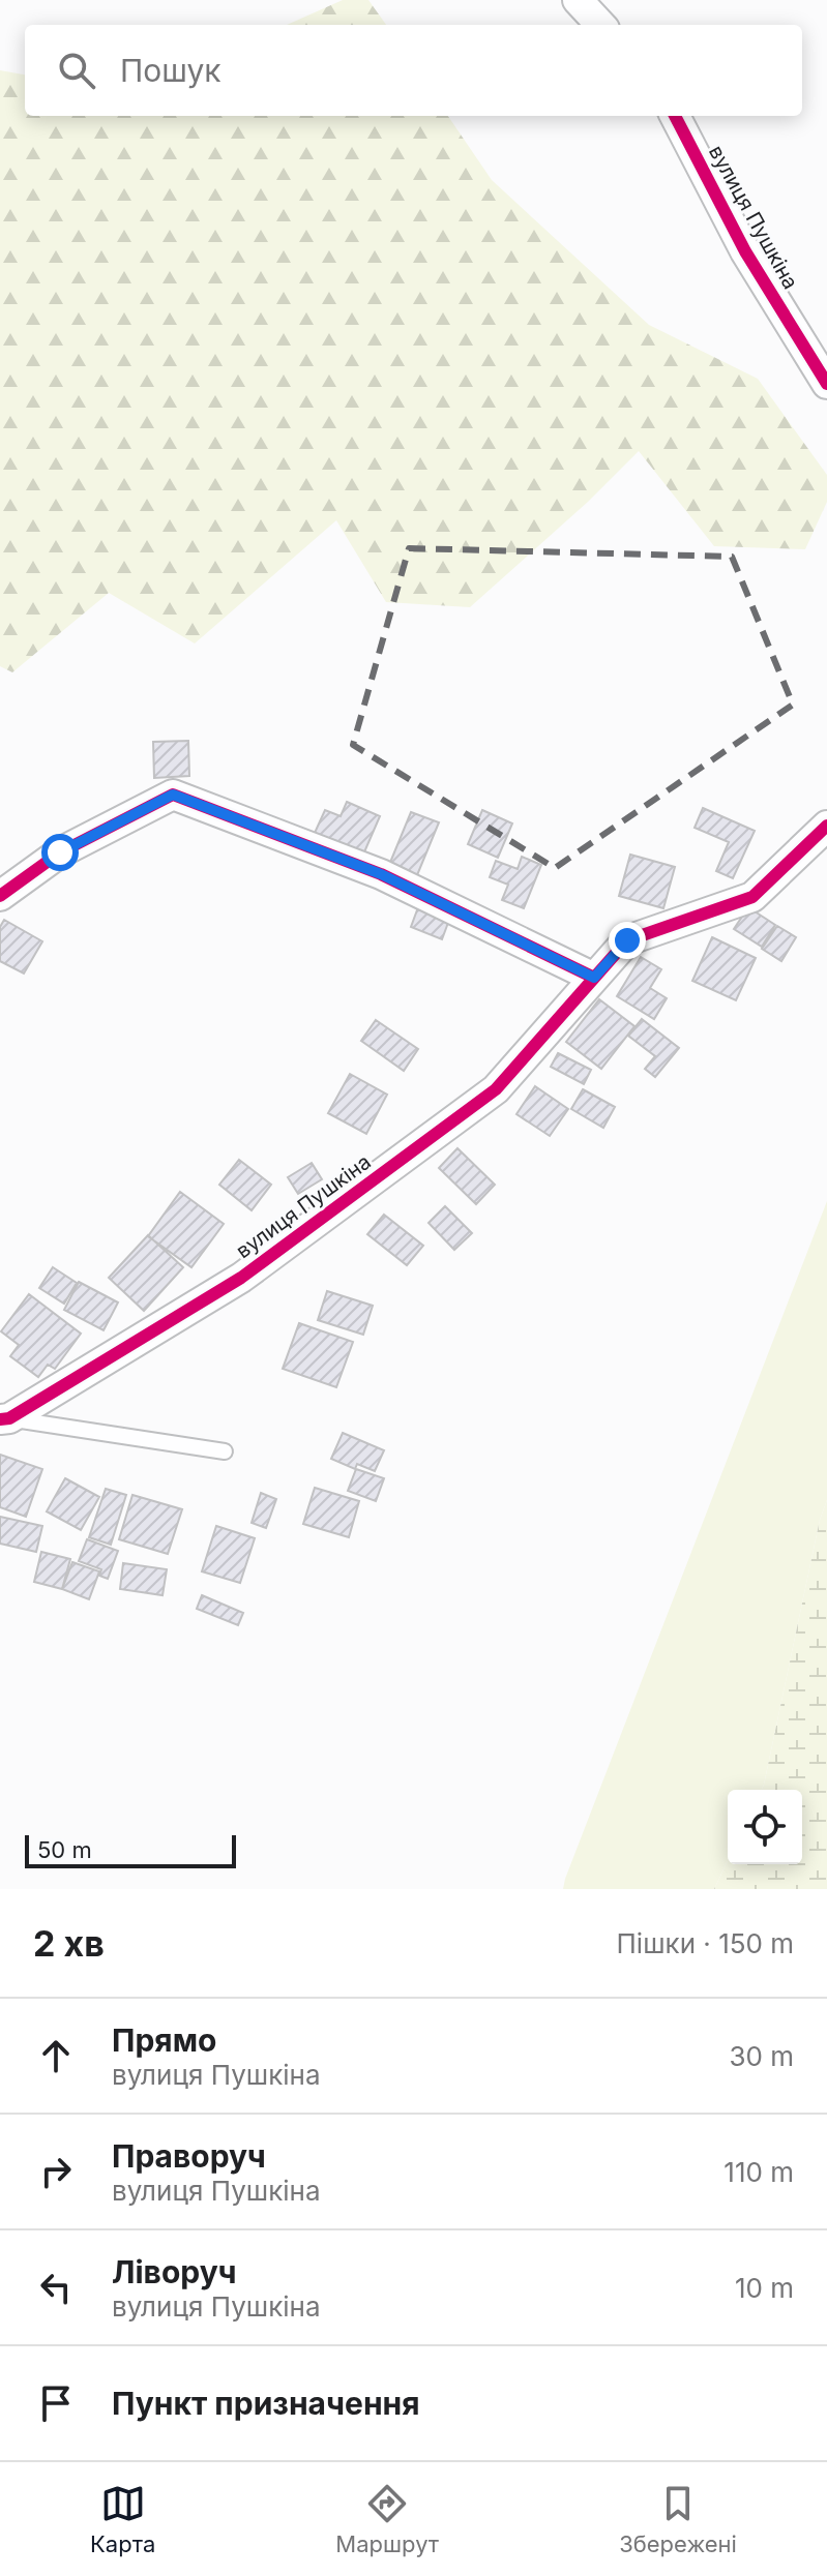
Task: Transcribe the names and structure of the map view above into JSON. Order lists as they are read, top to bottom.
{
  "streets": {
    "street": ["вулиця Пушкіна"]
  },
  "scale_bar": "50 m",
  "page": {
    "search": "Пошук",
    "scale": "50 m",
    "heading": ["2 хв", "Пішки · 150 m"],
    "list": [
      ["Прямо", "вулиця Пушкіна", "30 m"],
      ["Праворуч", "вулиця Пушкіна", "110 m"],
      ["Ліворуч", "вулиця Пушкіна", "10 m"],
      "Пункт призначення"
    ],
    "nav": ["Карта", "Маршрут", "Збережені"]
  }
}
